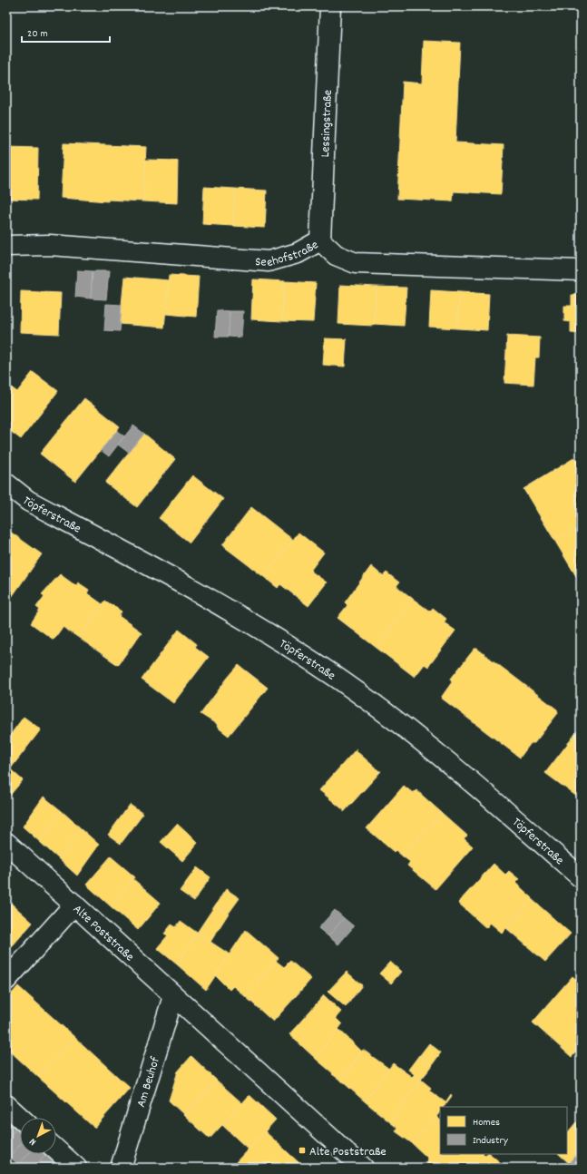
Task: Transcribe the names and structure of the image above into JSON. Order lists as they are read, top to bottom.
{
  "streets": {
    "street": [
      "Lessingstraße",
      "Seehofstraße",
      "Töpferstraße",
      "Alte Poststraße",
      "Am Beuhof"
    ]
  },
  "crossings": [
    ["Lessingstraße", "Seehofstraße"],
    ["Alte Poststraße", "Am Beuhof"]
  ],
  "places": {
    "transit": ["Alte Poststraße"]
  },
  "legend": ["Homes", "Industry"],
  "scale_bar": "20 m",
  "north": "bottom left"
}
